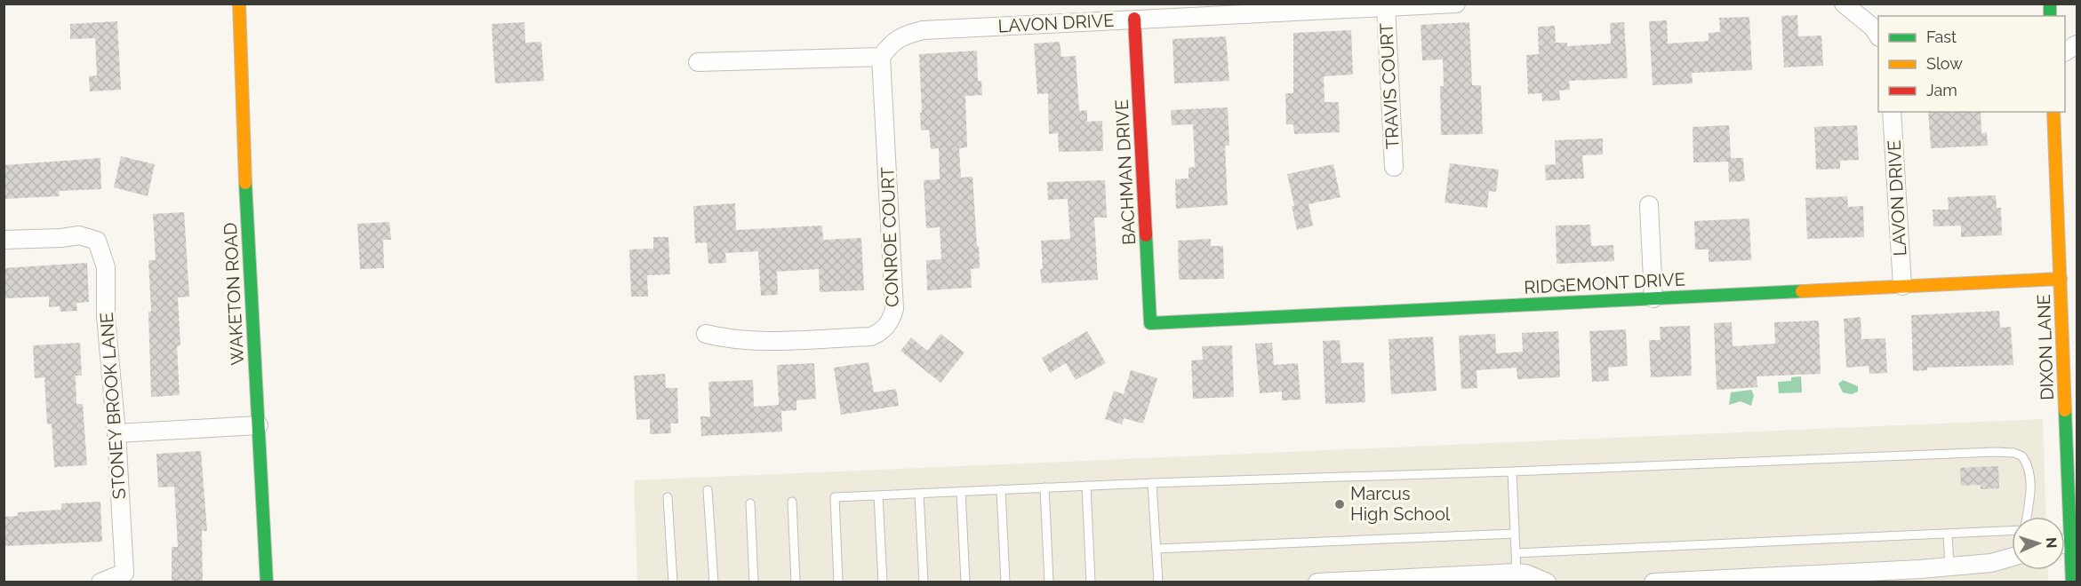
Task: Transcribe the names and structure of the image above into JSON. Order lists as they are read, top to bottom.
{
  "streets": {
    "street": [
      "LAVON DRIVE",
      "TRAVIS COURT",
      "BACHMAN DRIVE",
      "CONROE COURT",
      "RIDGEMONT DRIVE",
      "WAKETON ROAD",
      "DIXON LANE",
      "STONEY BROOK LANE"
    ]
  },
  "crossings": [
    ["LAVON DRIVE", "TRAVIS COURT"],
    ["LAVON DRIVE", "BACHMAN DRIVE"],
    ["LAVON DRIVE", "CONROE COURT"],
    ["LAVON DRIVE", "RIDGEMONT DRIVE"],
    ["BACHMAN DRIVE", "RIDGEMONT DRIVE"],
    ["RIDGEMONT DRIVE", "DIXON LANE"]
  ],
  "places": ["Marcus High School"],
  "legend": ["Fast", "Slow", "Jam"],
  "north": "right"
}
